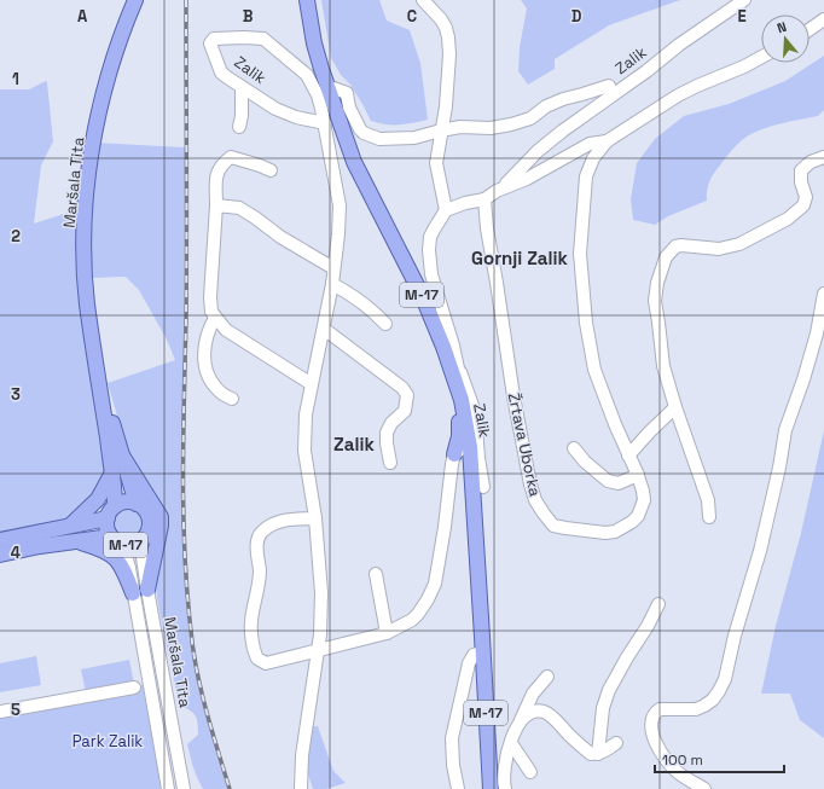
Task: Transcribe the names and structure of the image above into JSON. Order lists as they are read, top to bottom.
{
  "streets": {
    "main road": ["Zalik", "Maršala Tita", "M-17"],
    "street": ["Žrtava Uborka"]
  },
  "crossings": [
    ["Zalik", "Žrtava Uborka"],
    ["Maršala Tita", "M-17"]
  ],
  "districts": ["Gornji Zalik", "Zalik"],
  "parks": ["Park Zalik"],
  "scale_bar": "100 m",
  "north": "top",
  "grid": {
    "columns": [
      "A",
      "B",
      "C",
      "D",
      "E"
    ],
    "rows": [
      "1",
      "2",
      "3",
      "4",
      "5"
    ]
  }
}
